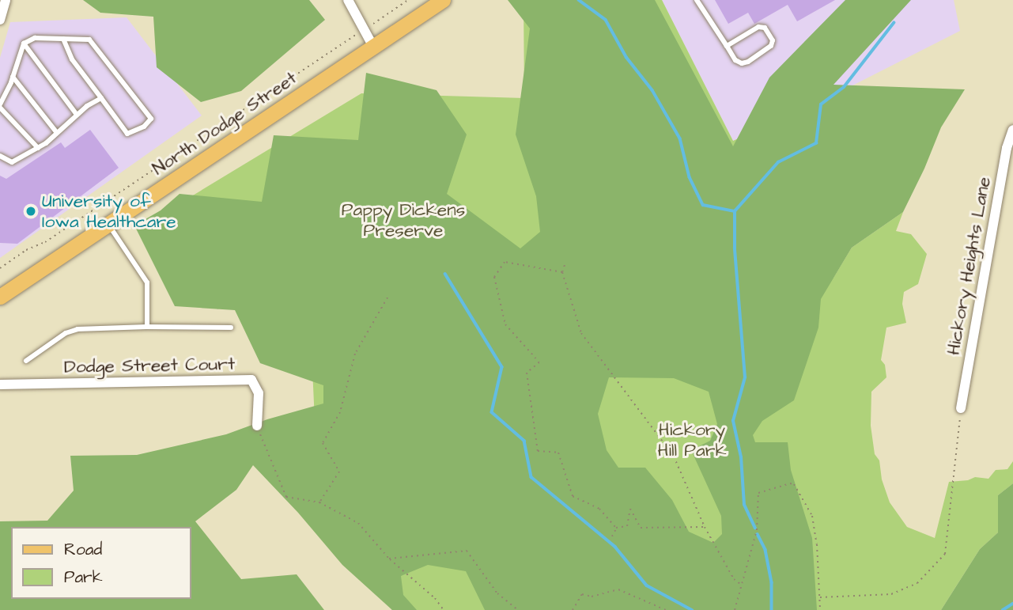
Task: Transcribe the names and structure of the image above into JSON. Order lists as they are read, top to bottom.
{
  "streets": {
    "main road": ["North Dodge Street"],
    "street": ["Hickory Heights Lane", "Dodge Street Court"]
  },
  "parks": ["Pappy Dickens Preserve", "Hickory Hill Park"],
  "places": ["University of Iowa Healthcare"],
  "legend": ["Road", "Park"]
}
